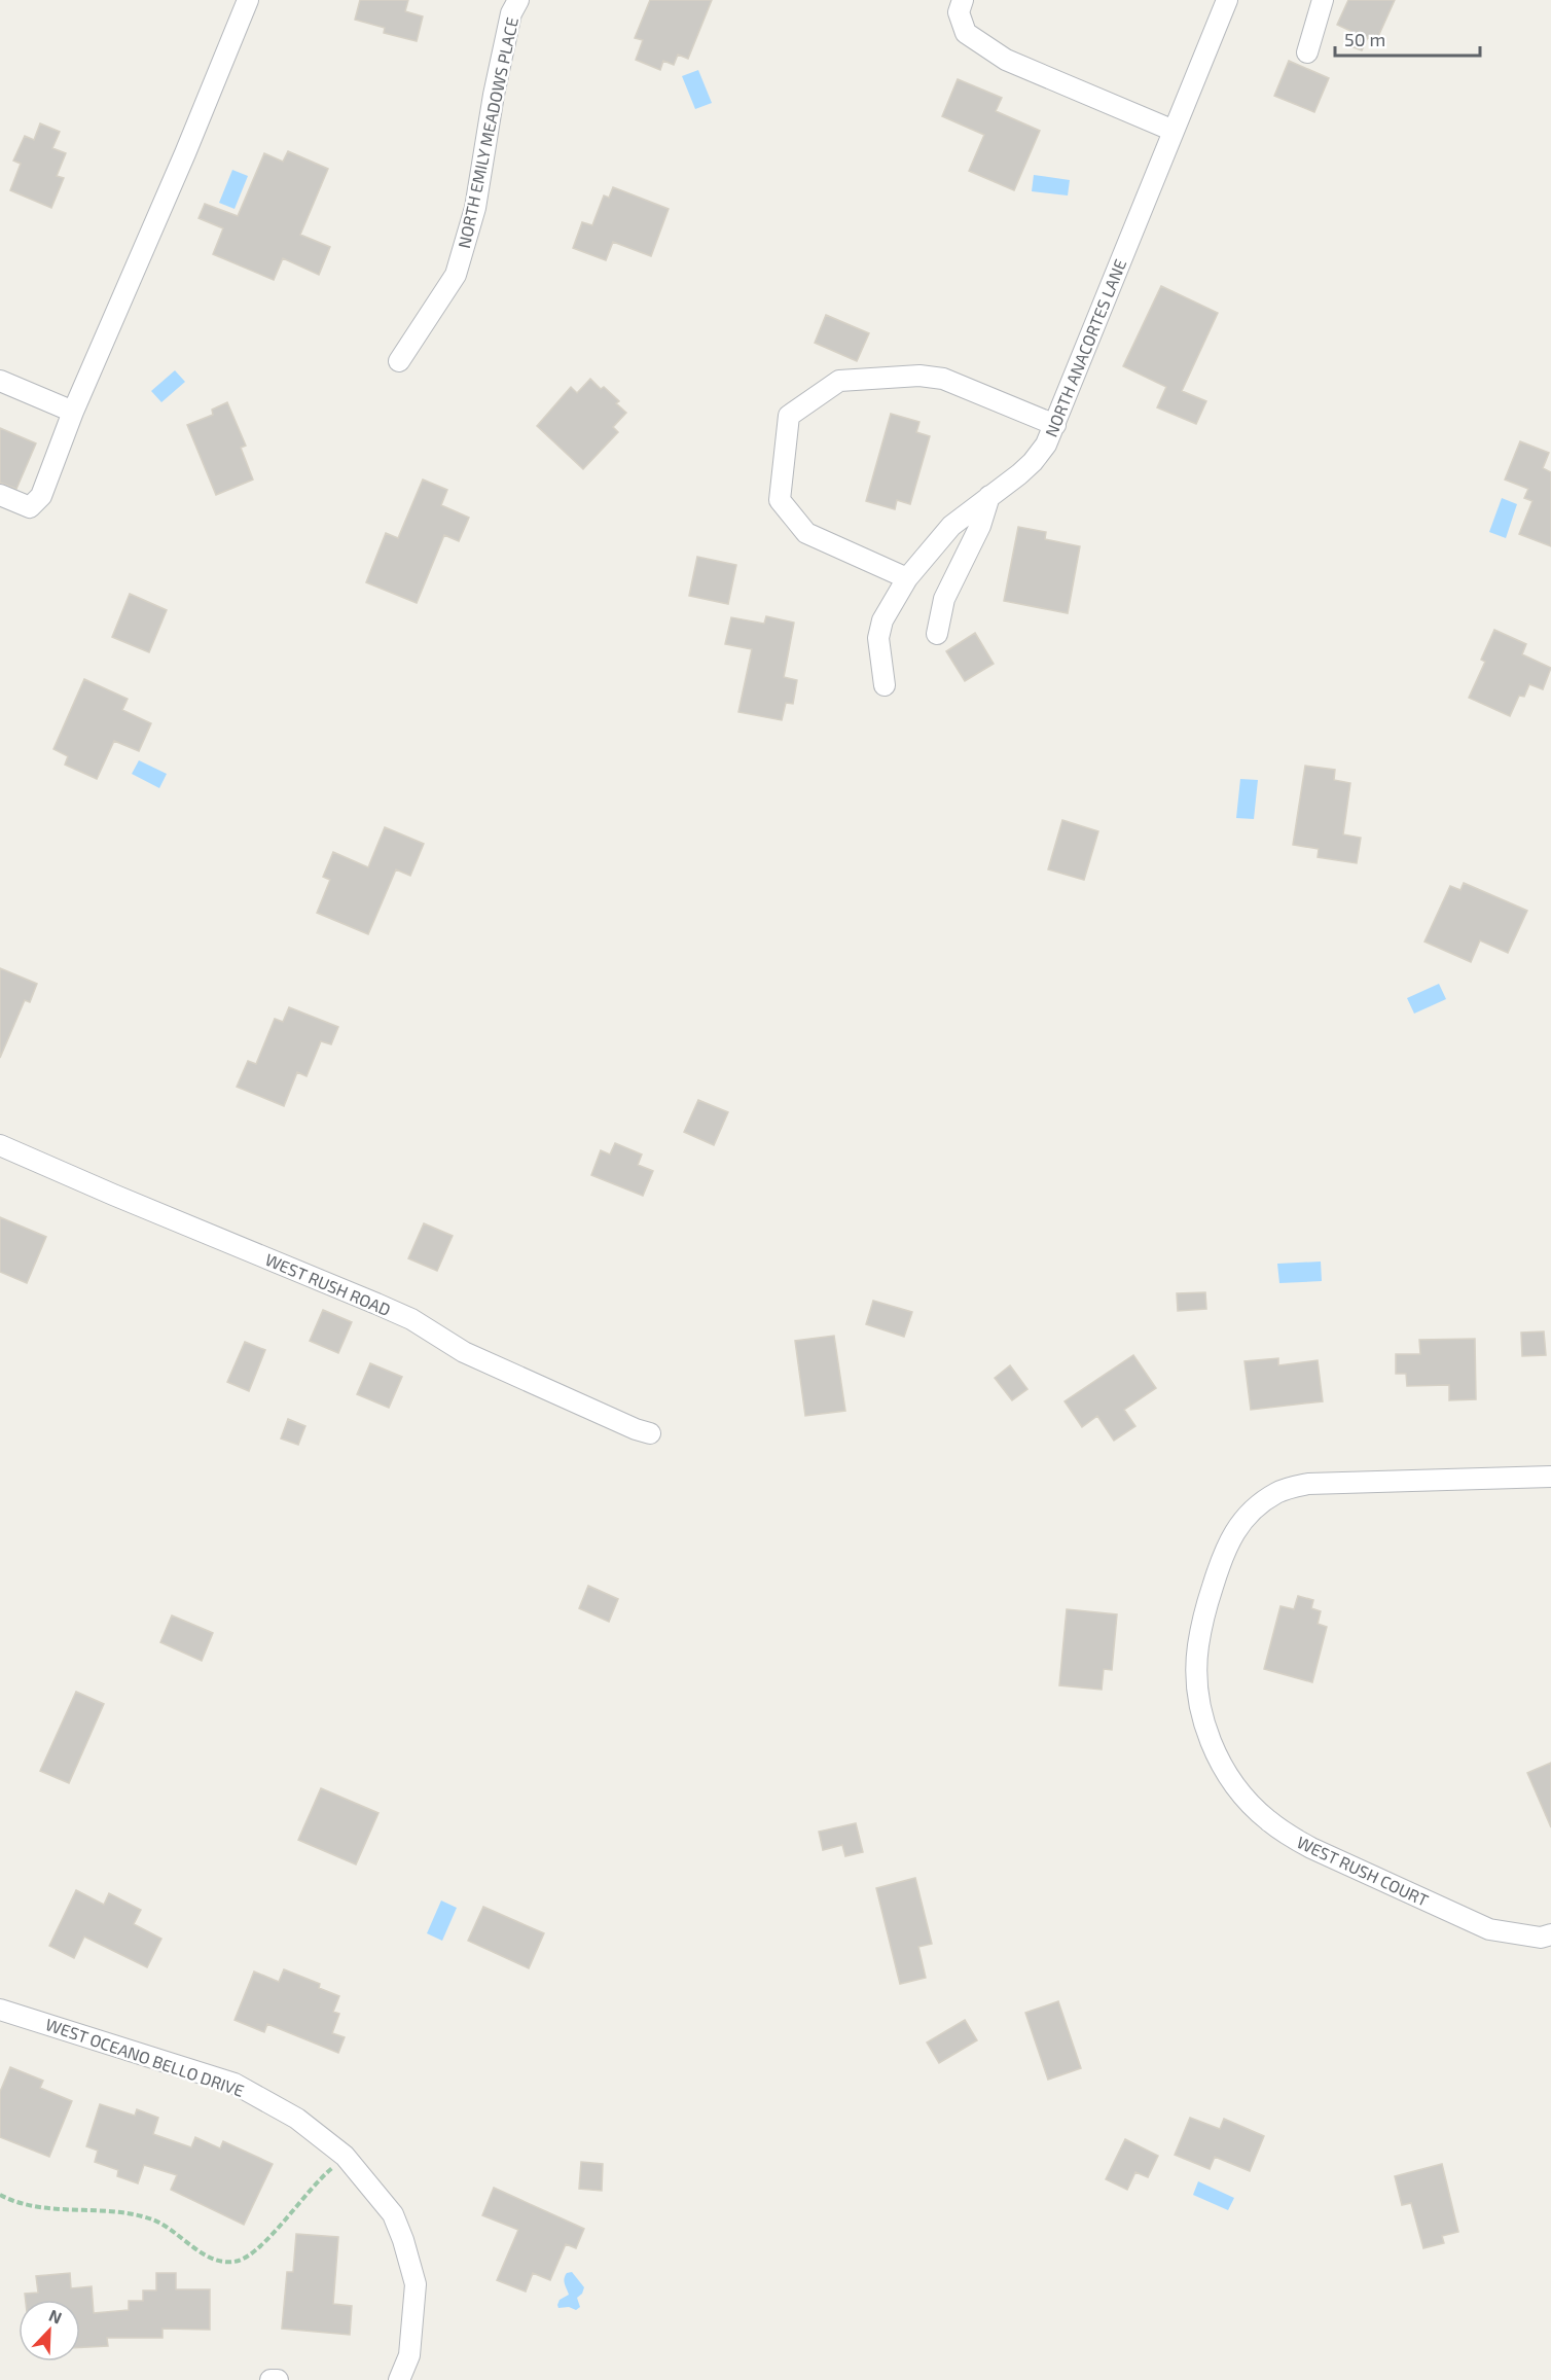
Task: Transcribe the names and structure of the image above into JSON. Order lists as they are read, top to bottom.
{
  "streets": {
    "street": [
      "NORTH EMILY MEADOWS PLACE",
      "NORTH ANACORTES LANE",
      "WEST RUSH ROAD",
      "WEST RUSH COURT",
      "WEST OCEANO BELLO DRIVE"
    ]
  },
  "scale_bar": "50 m",
  "north": "top right"
}
